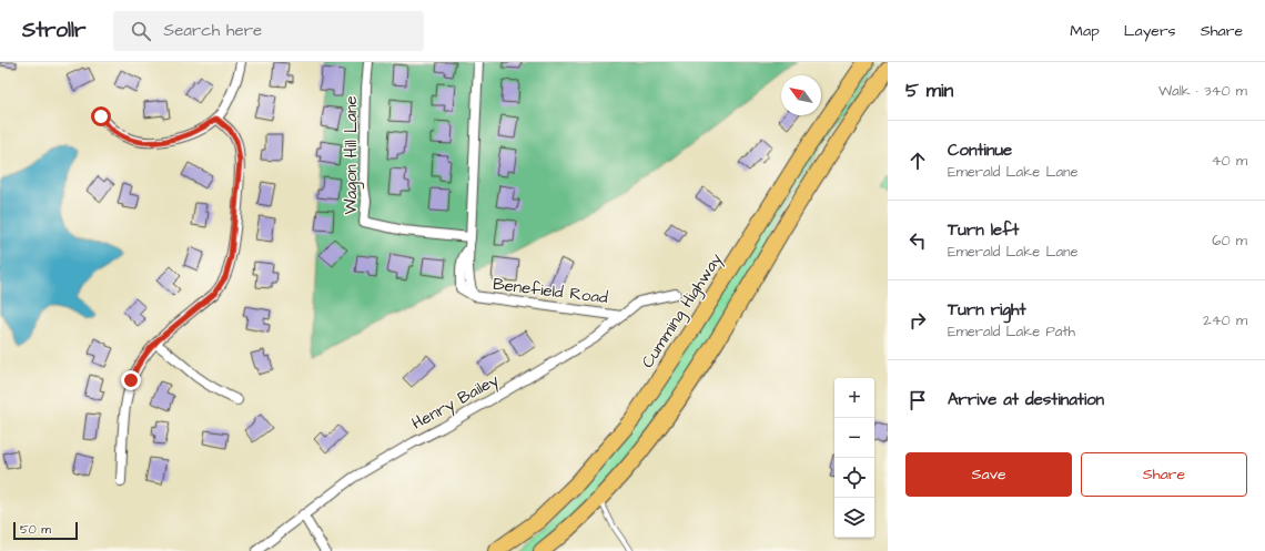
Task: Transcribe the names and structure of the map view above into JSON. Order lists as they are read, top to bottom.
{
  "streets": {
    "highway": ["Cumming Highway"],
    "street": ["Wagon Hill Lane", "Benefield Road", "Henry Bailey"]
  },
  "crossings": [
    ["Wagon Hill Lane", "Benefield Road"],
    ["Benefield Road", "Henry Bailey"]
  ],
  "scale_bar": "50 m",
  "north": "top left",
  "page": {
    "header": "Strollr",
    "search": "Search here",
    "nav": ["Map", "Layers", "Share"],
    "heading": ["5 min", "Walk · 340 m"],
    "list": [
      ["Continue", "Emerald Lake Lane", "40 m"],
      ["Turn left", "Emerald Lake Lane", "60 m"],
      ["Turn right", "Emerald Lake Path", "240 m"],
      "Arrive at destination"
    ],
    "map_buttons": ["+", "−"],
    "buttons": ["Save", "Share"],
    "scale": "50 m"
  }
}
